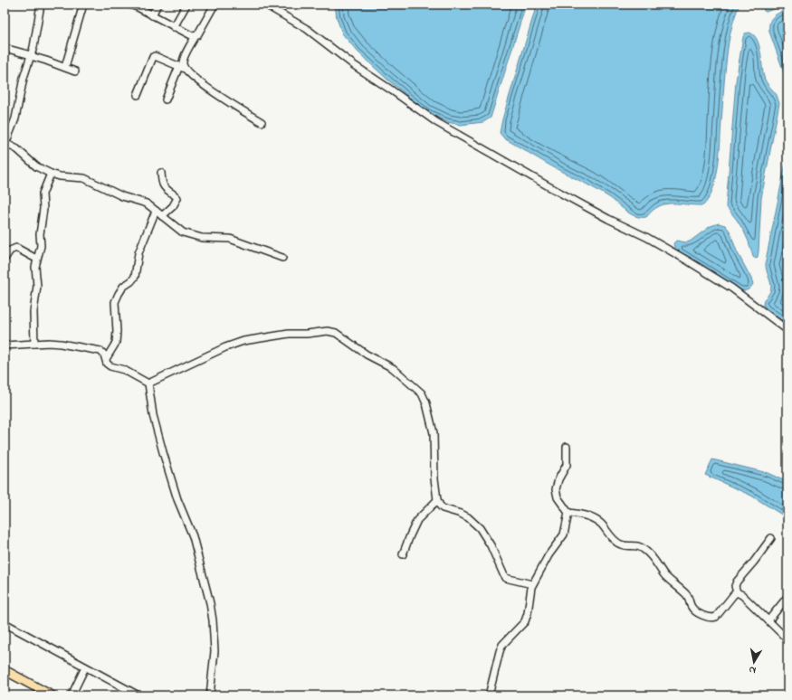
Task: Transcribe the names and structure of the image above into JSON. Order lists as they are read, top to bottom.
{
  "north": "bottom"
}
